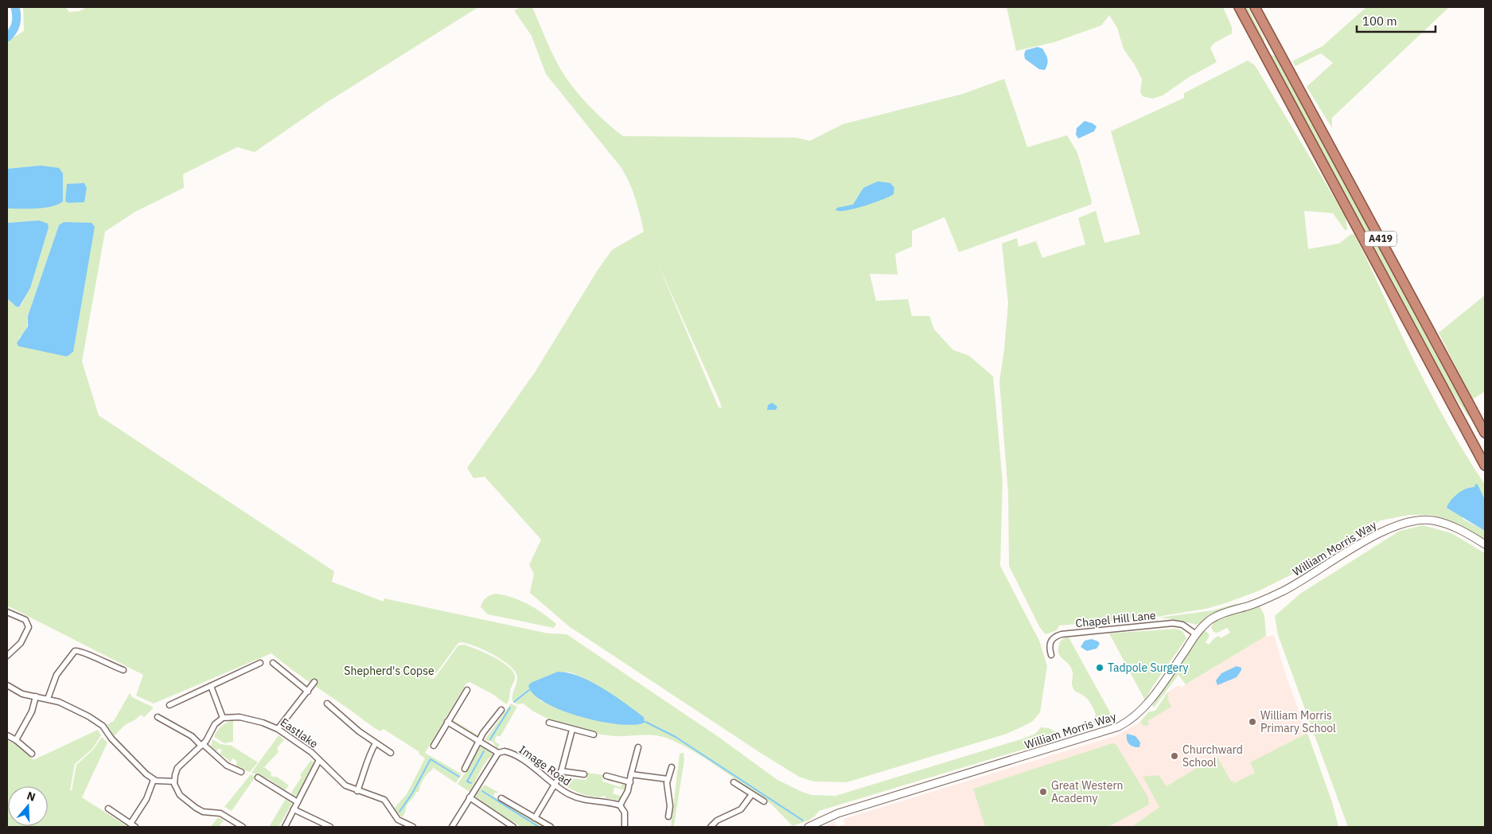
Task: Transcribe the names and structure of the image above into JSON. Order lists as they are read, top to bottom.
{
  "streets": {
    "highway": ["A419"],
    "street": [
      "William Morris Way",
      "Chapel Hill Lane",
      "Eastlake",
      "Image Road"
    ]
  },
  "crossings": [
    ["William Morris Way", "Chapel Hill Lane"]
  ],
  "parks": ["Shepherd's Copse"],
  "places": [
    "Tadpole Surgery",
    "William Morris Primary School",
    "Churchward School",
    "Great Western Academy"
  ],
  "scale_bar": "100 m",
  "north": "top"
}
